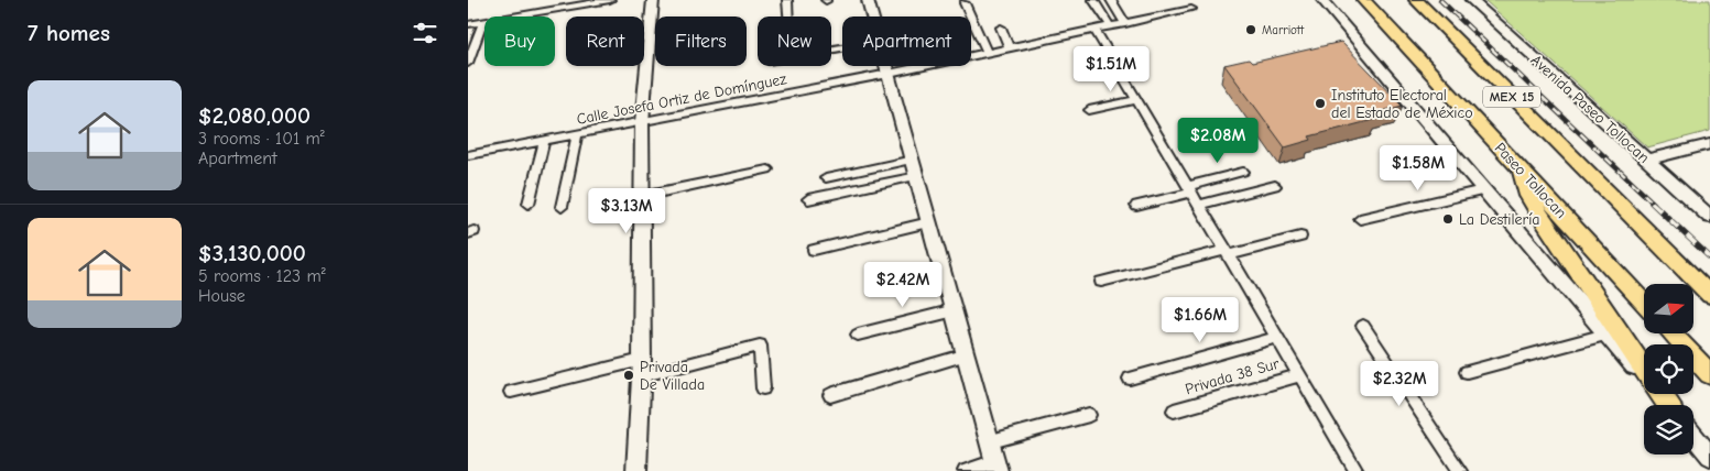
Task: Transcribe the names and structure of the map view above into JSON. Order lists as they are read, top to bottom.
{
  "streets": {
    "highway": ["MEX 15", "Paseo Tollocan"],
    "main road": ["Avenida Paseo Tollocan"],
    "street": ["Calle Josefa Ortiz de Domínguez", "Privada 38 Sur"]
  },
  "places": [
    "Marriott",
    "Instituto Electoral del Estado de México",
    "La Destilería",
    "Privada De Villada"
  ],
  "north": "right",
  "page": {
    "heading": "7 homes",
    "chip": [
      "Buy",
      "Rent",
      "Filters",
      "New",
      "Apartment"
    ],
    "price": [
      "$1.51M",
      "$2.08M",
      "$1.58M",
      "$3.13M",
      "$2.42M",
      "$1.66M",
      "$2.32M"
    ],
    "list": [
      {
        "name": "$2,080,000",
        "note": "3 rooms · 101 m² · Apartment"
      },
      {
        "name": "$3,130,000",
        "note": "5 rooms · 123 m² · House"
      }
    ]
  }
}
